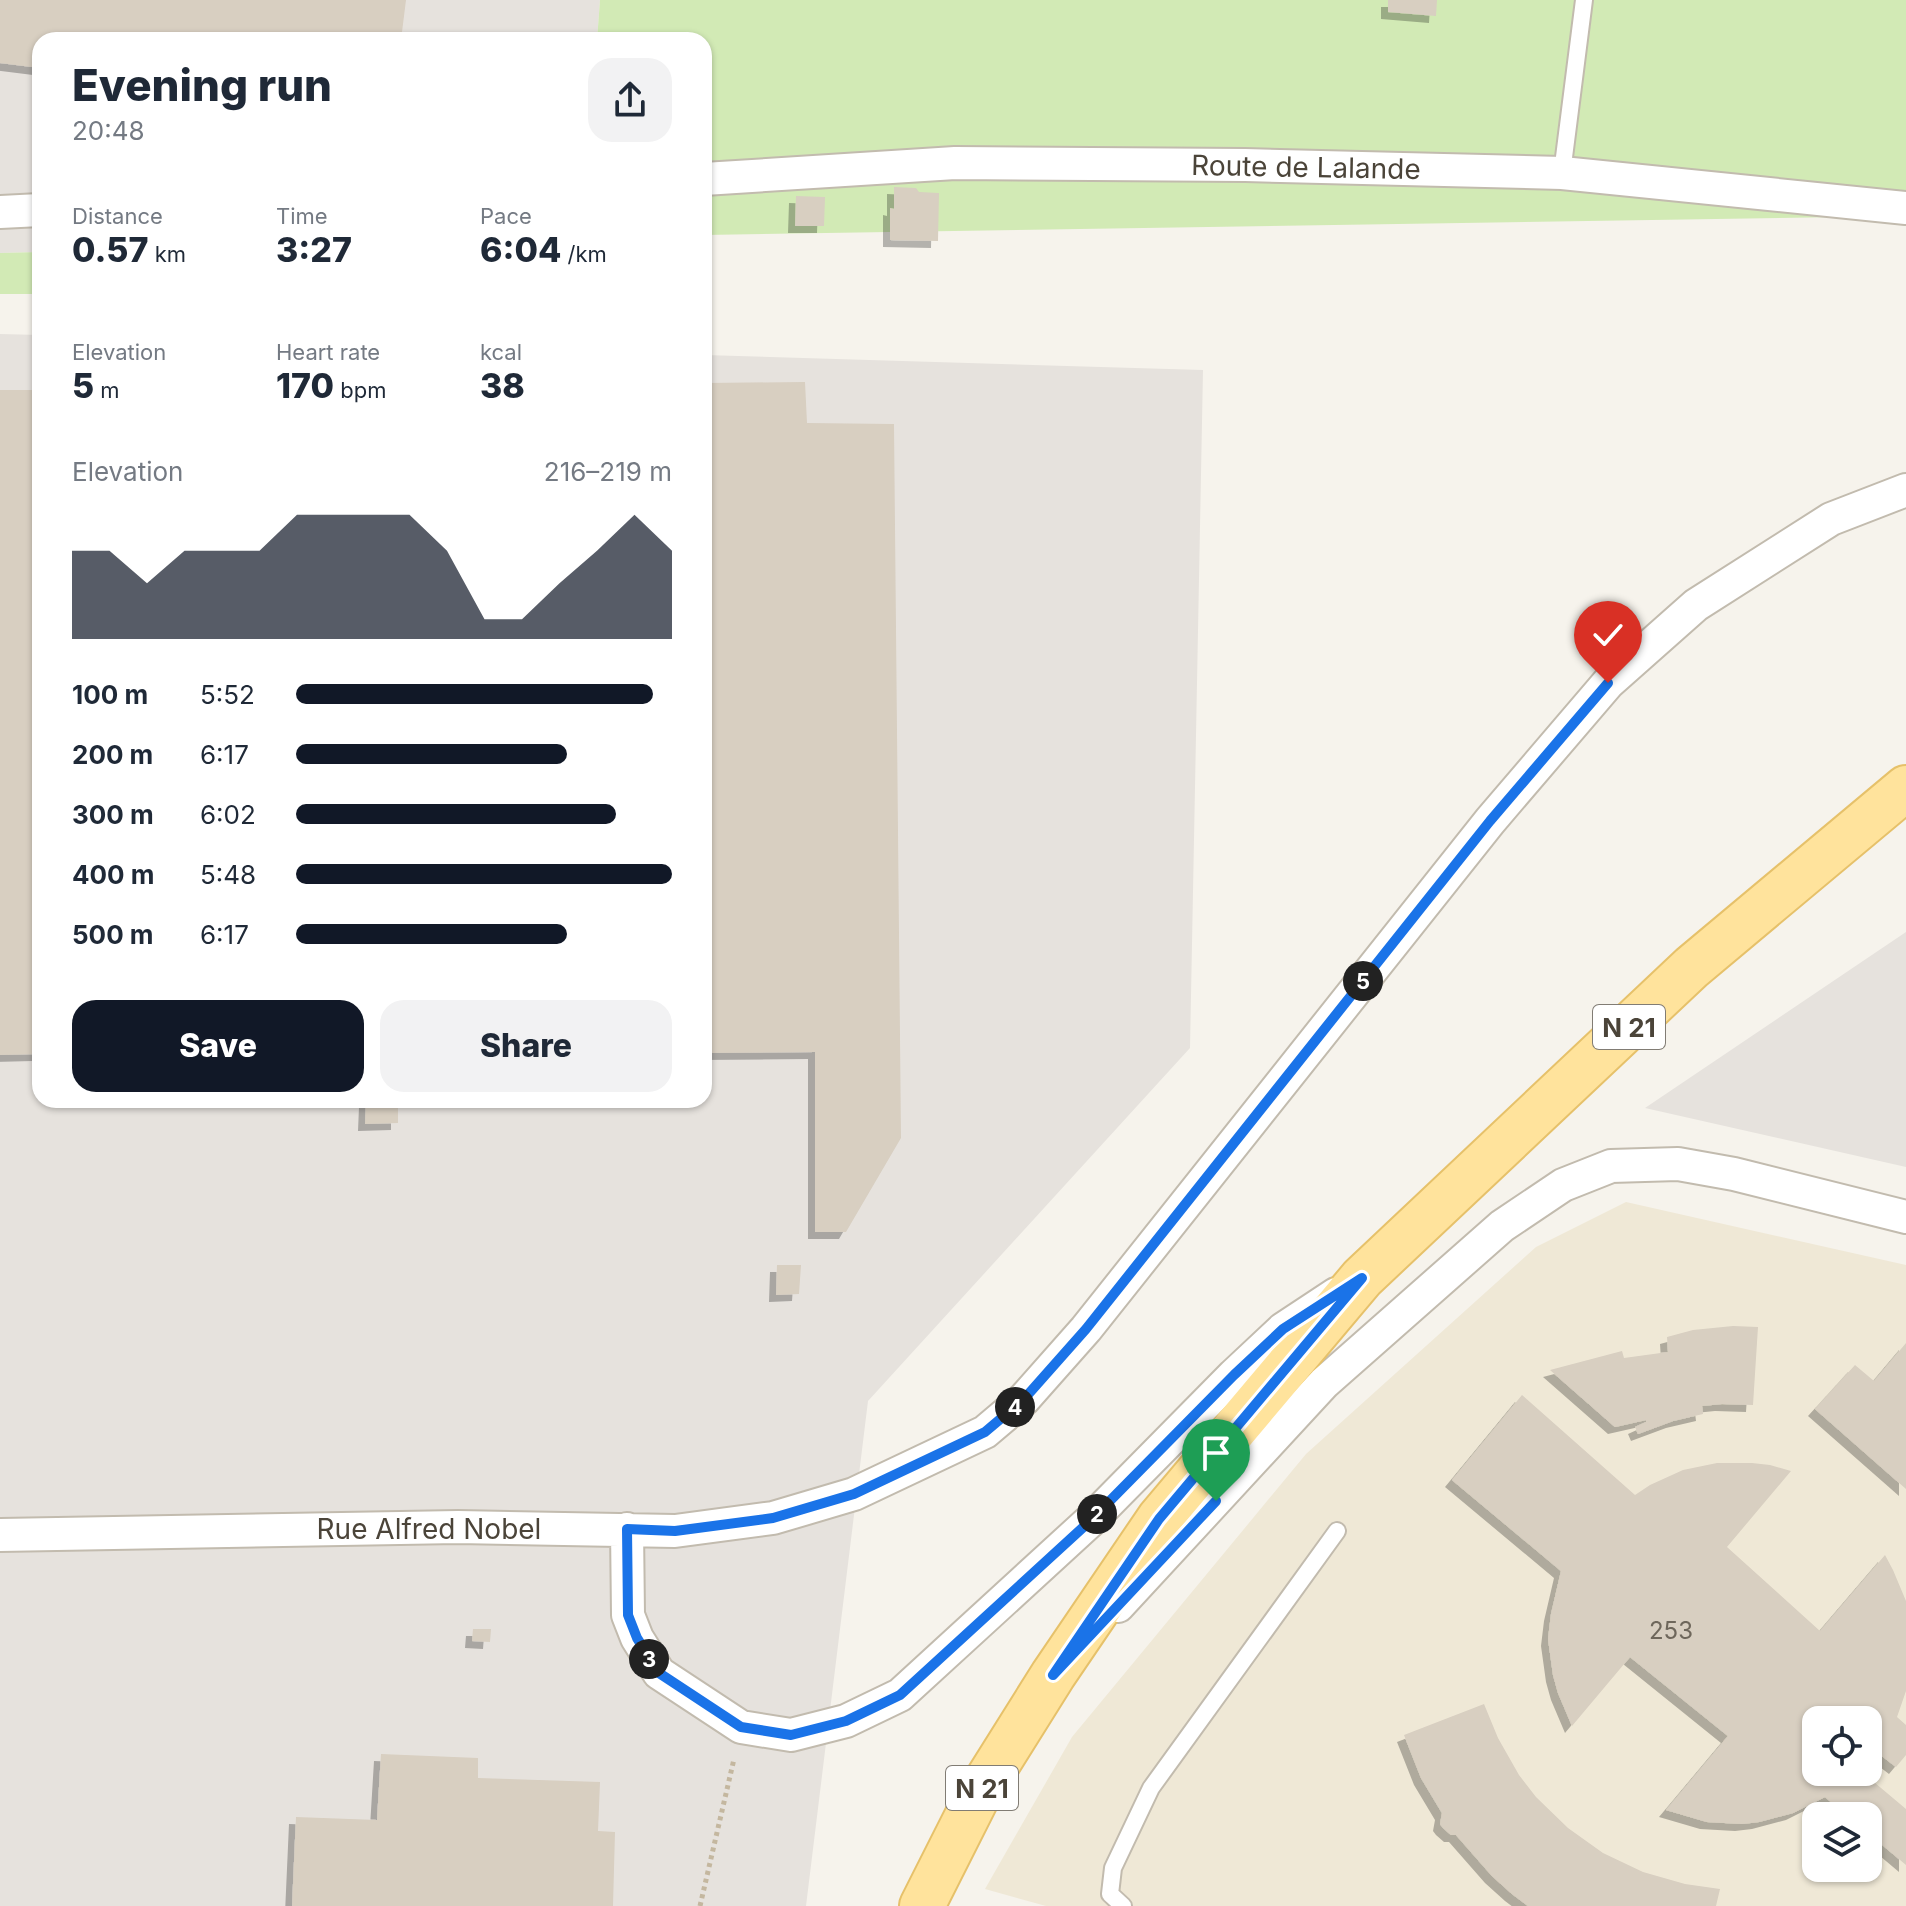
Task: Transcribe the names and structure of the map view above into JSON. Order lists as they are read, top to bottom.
{
  "streets": {
    "main road": ["N 21"],
    "street": ["Route de Lalande", "Rue Alfred Nobel"]
  },
  "house_numbers": ["253"],
  "page": {
    "heading": ["Evening run", "20:48"],
    "stats": [
      ["Distance", "0.57 km"],
      ["Time", "3:27"],
      ["Pace", "6:04 /km"],
      ["Elevation", "5 m"],
      ["Heart rate", "170 bpm"],
      ["kcal", "38"]
    ],
    "chart": ["Elevation", "216–219 m"],
    "list": [
      {
        "name": "100 m",
        "note": "5:52"
      },
      {
        "name": "200 m",
        "note": "6:17"
      },
      {
        "name": "300 m",
        "note": "6:02"
      },
      {
        "name": "400 m",
        "note": "5:48"
      },
      {
        "name": "500 m",
        "note": "6:17"
      }
    ],
    "pins": [
      "5",
      "4",
      "2",
      "3"
    ],
    "buttons": ["Save", "Share"]
  }
}
